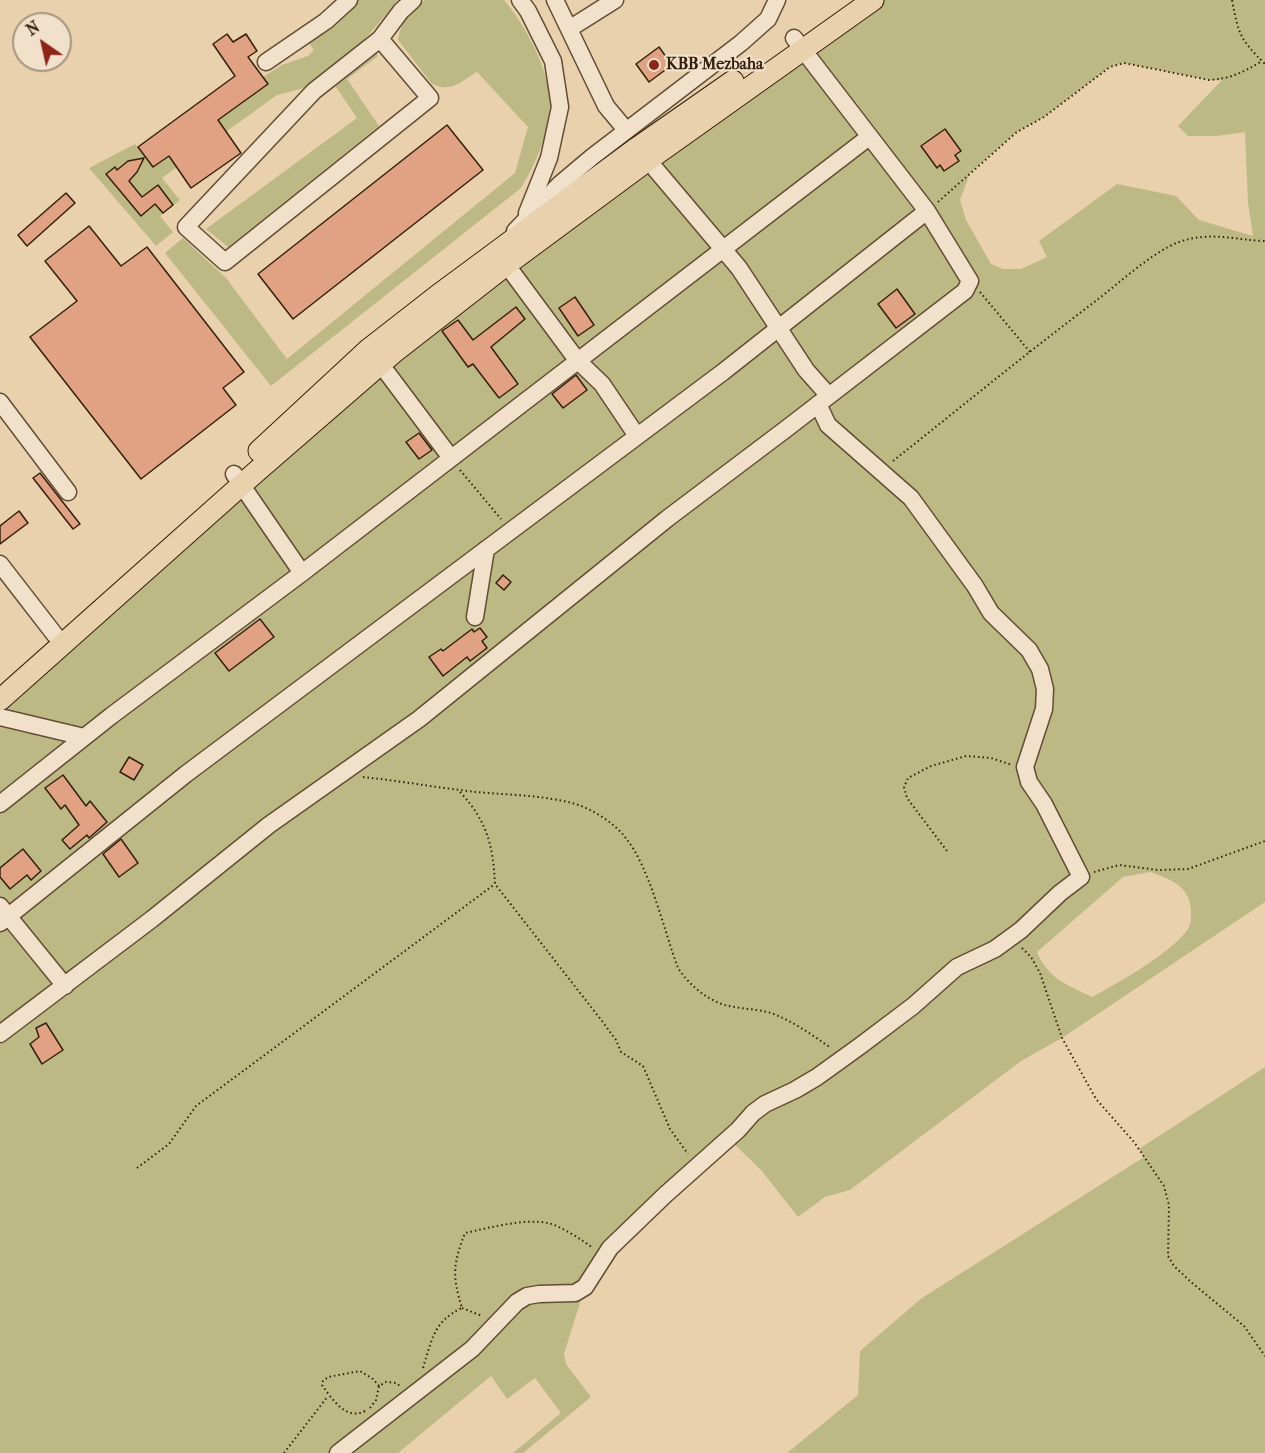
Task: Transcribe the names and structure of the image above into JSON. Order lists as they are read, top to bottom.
{
  "places": ["KBB Mezbaha"],
  "north": "top left"
}
